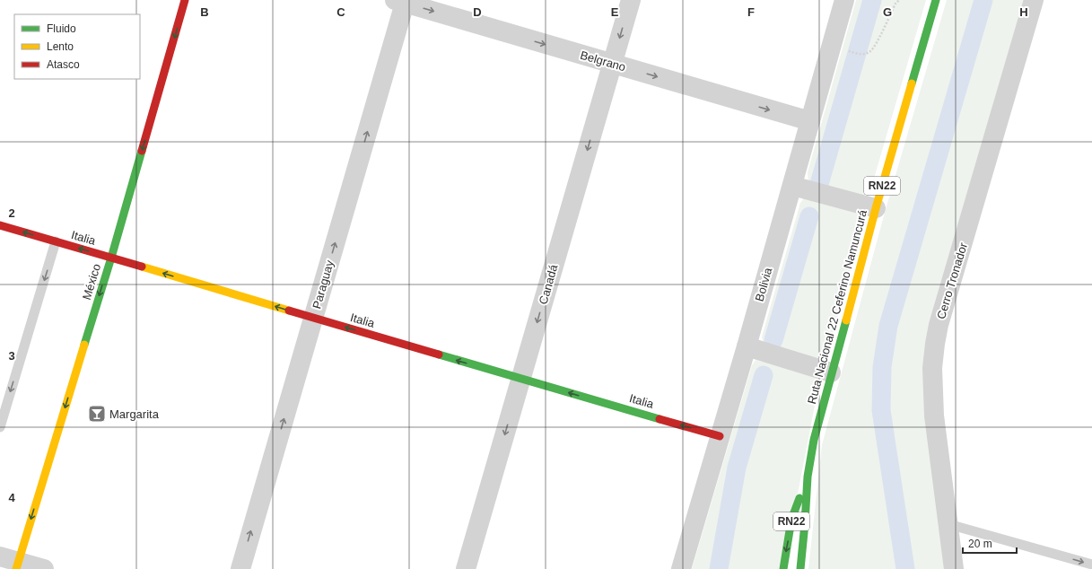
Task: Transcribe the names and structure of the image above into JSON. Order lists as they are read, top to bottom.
{
  "streets": {
    "main road": [
      "RN22",
      "Italia",
      "México",
      "Ruta Nacional 22 Ceferino Namuncurá"
    ],
    "street": [
      "Belgrano",
      "Cerro Tronador",
      "Paraguay",
      "Canadá",
      "Bolivia"
    ]
  },
  "crossings": [
    ["Belgrano", "Paraguay"],
    ["Belgrano", "Canadá"],
    ["Belgrano", "Bolivia"],
    ["Italia", "México"],
    ["Italia", "Paraguay"],
    ["Italia", "Canadá"],
    ["Italia", "Bolivia"]
  ],
  "one_way": [
    "Belgrano",
    "Italia",
    "México",
    "Paraguay",
    "Canadá"
  ],
  "places": {
    "bar": ["Margarita"]
  },
  "legend": ["Fluido", "Lento", "Atasco"],
  "scale_bar": "20 m",
  "grid": {
    "columns": [
      "B",
      "C",
      "D",
      "E",
      "F",
      "G",
      "H"
    ],
    "rows": ["2", "3", "4"]
  }
}
